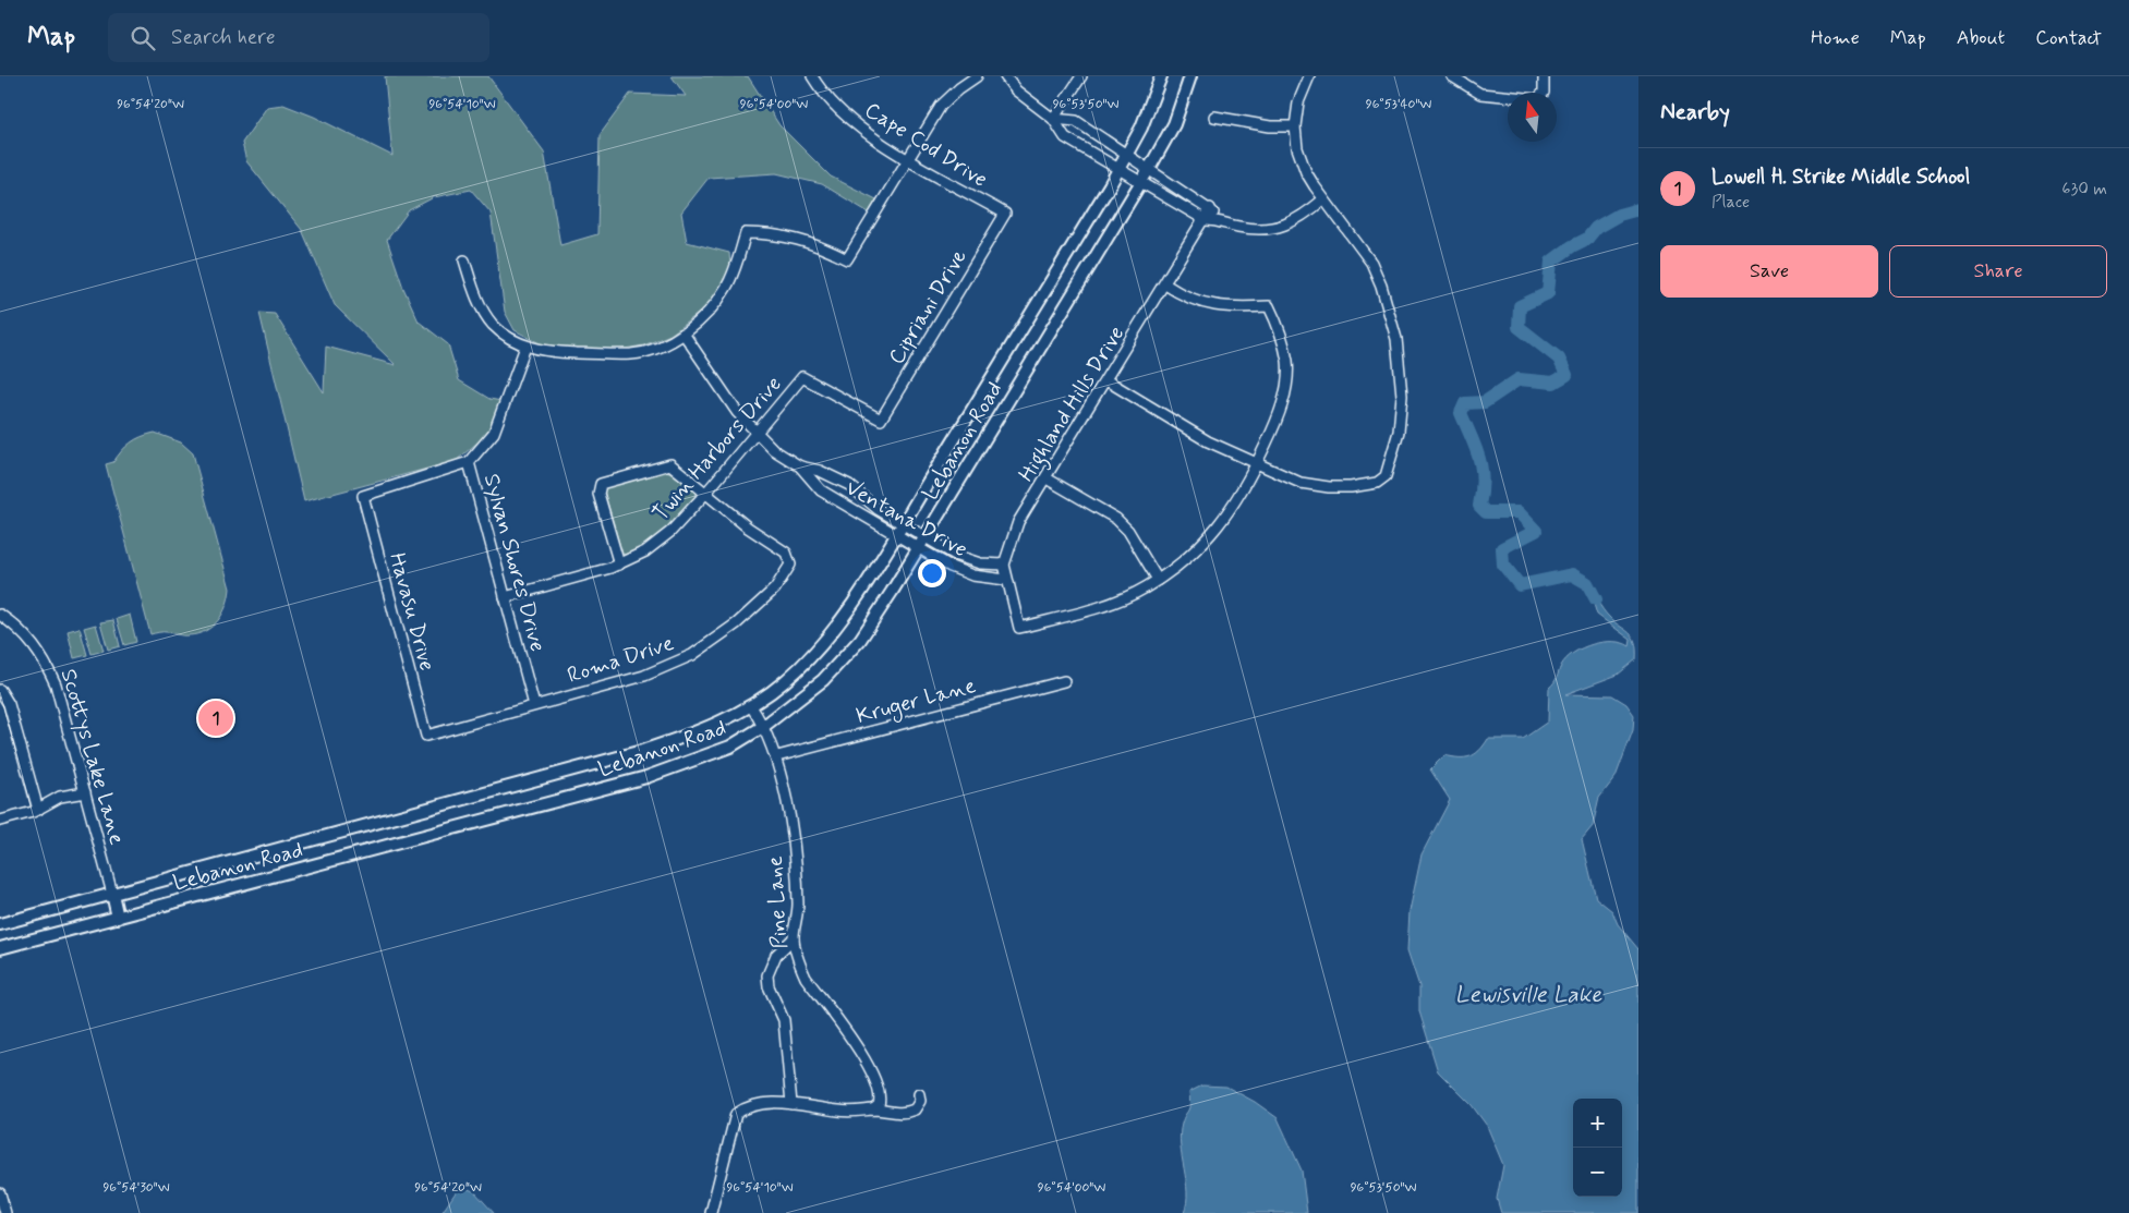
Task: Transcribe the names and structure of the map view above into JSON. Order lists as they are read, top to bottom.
{
  "streets": {
    "main road": ["Lebanon Road"],
    "street": [
      "Cape Cod Drive",
      "Cipriani Drive",
      "Highland Hills Drive",
      "Twin Harbors Drive",
      "Ventana Drive",
      "Sylvan Shores Drive",
      "Havasu Drive",
      "Roma Drive",
      "Kruger Lane",
      "Scottys Lake Lane",
      "Pine Lane"
    ]
  },
  "crossings": [
    ["Cape Cod Drive", "Cipriani Drive"],
    ["Cipriani Drive", "Twin Harbors Drive"],
    ["Highland Hills Drive", "Ventana Drive"],
    ["Lebanon Road", "Ventana Drive"],
    ["Lebanon Road", "Scottys Lake Lane"],
    ["Lebanon Road", "Pine Lane"],
    ["Twin Harbors Drive", "Ventana Drive"],
    ["Twin Harbors Drive", "Sylvan Shores Drive"],
    ["Twin Harbors Drive", "Roma Drive"],
    ["Sylvan Shores Drive", "Havasu Drive"],
    ["Sylvan Shores Drive", "Roma Drive"],
    ["Havasu Drive", "Roma Drive"],
    ["Kruger Lane", "Pine Lane"]
  ],
  "water": ["Lewisville Lake"],
  "north": "top",
  "page": {
    "header": "Map",
    "search": "Search here",
    "nav": [
      "Home",
      "Map",
      "About",
      "Contact"
    ],
    "heading": "Nearby",
    "list": [
      {
        "mark": "1",
        "name": "Lowell H. Strike Middle School",
        "note": "Place",
        "value": "630 m"
      }
    ],
    "buttons": ["Save", "Share"],
    "pins": "1",
    "map_buttons": ["+", "−"]
  },
  "coordinates": [
    "96°54'20\"W",
    "96°54'10\"W",
    "96°54'00\"W",
    "96°53'50\"W",
    "96°53'40\"W",
    "96°54'30\"W"
  ]
}
